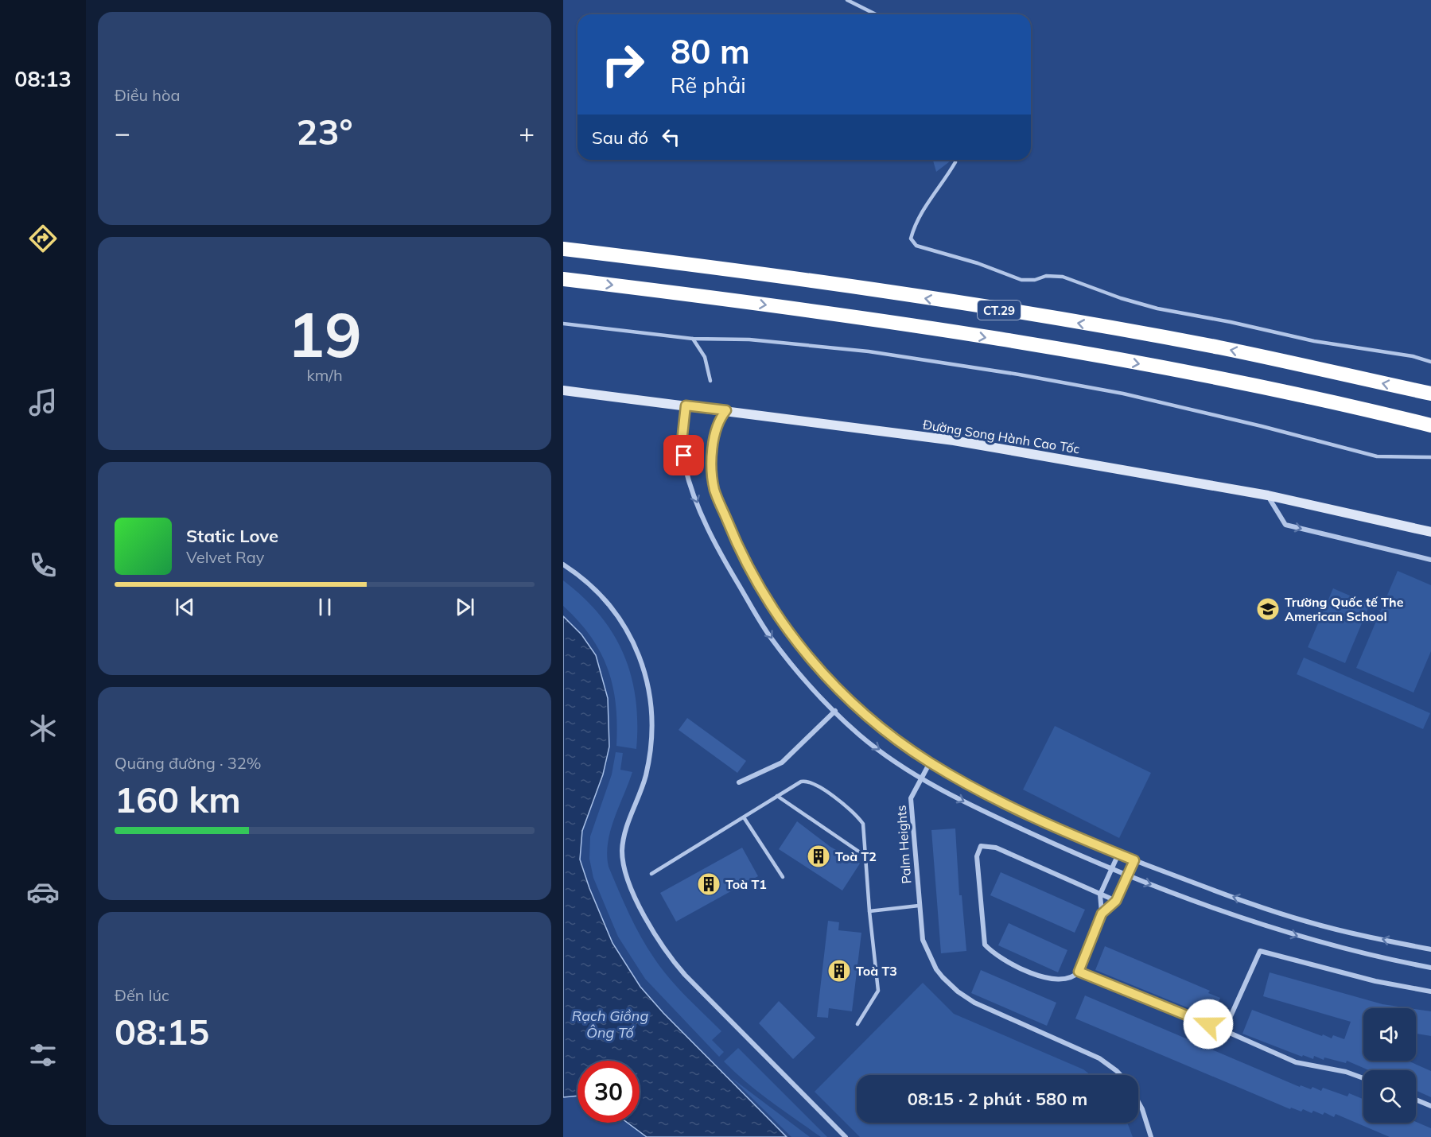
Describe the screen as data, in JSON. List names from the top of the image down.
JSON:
{
  "streets": {
    "highway": ["CT.29"],
    "main road": ["Đường Song Hành Cao Tốc"],
    "street": ["Palm Heights"]
  },
  "water": ["Rạch Giồng Ông Tố"],
  "places": {
    "school or university": ["Trường Quốc tế The American School"],
    "building": ["Toà T2", "Toà T1", "Toà T3"]
  },
  "page": {
    "tabs": "08:13",
    "tile": [
      "Điều hòa",
      ["19", "km/h"],
      ["Quãng đường · 32%", "160 km"],
      ["Đến lúc", "08:15"]
    ],
    "turn": ["80 m", "Rẽ phải"],
    "heat": ["−", "23°", "+"],
    "then": "Sau đó",
    "song": ["Static Love", "Velvet Ray"],
    "limit": "30",
    "trip": "08:15 · 2 phút · 580 m"
  }
}
